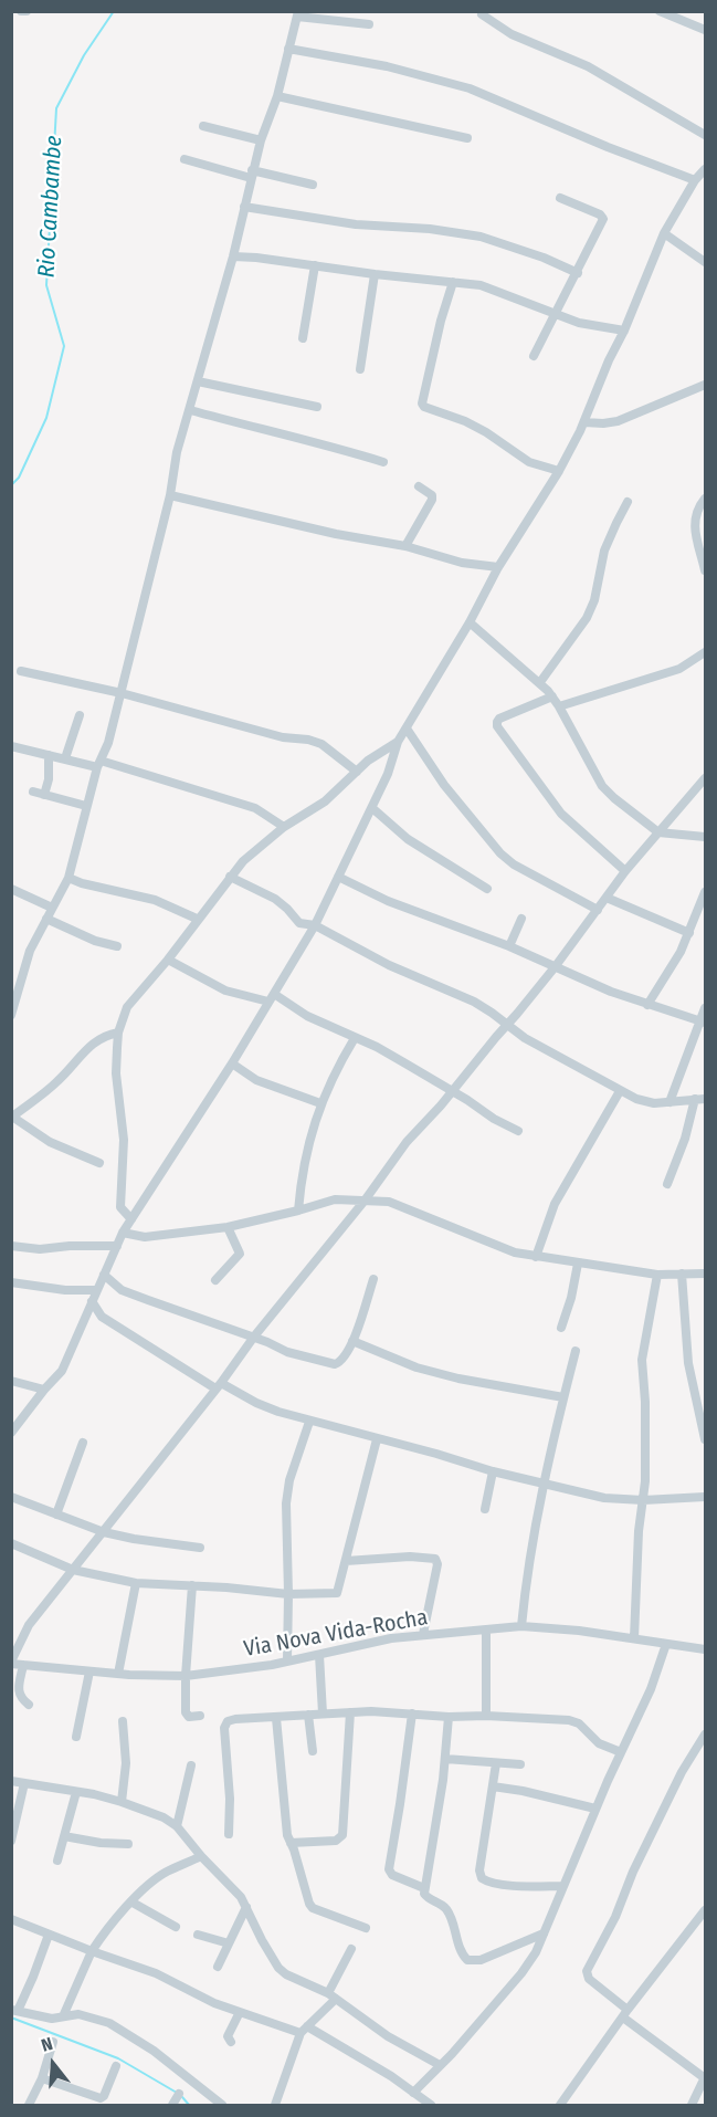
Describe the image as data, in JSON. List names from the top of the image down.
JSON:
{
  "streets": {
    "street": ["Via Nova Vida-Rocha"]
  },
  "water": ["Rio Cambambe"],
  "north": "top"
}
